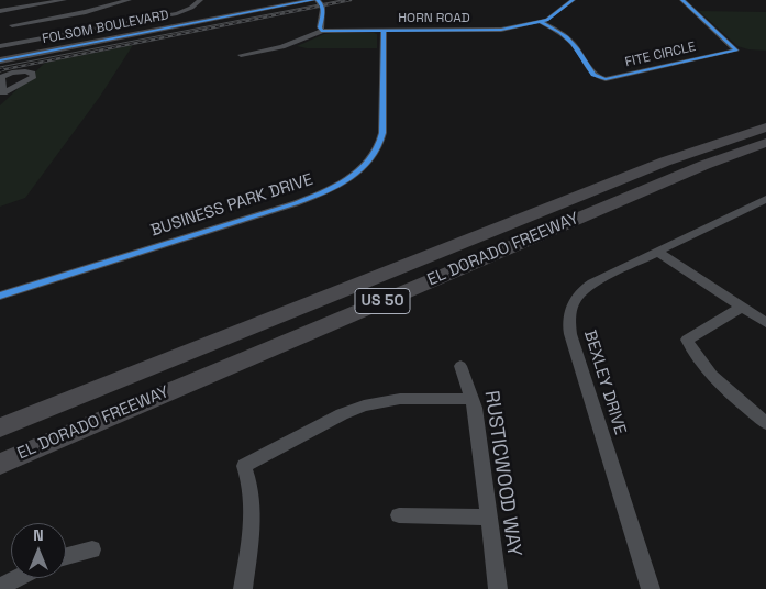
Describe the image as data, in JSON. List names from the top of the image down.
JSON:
{
  "streets": {
    "highway": ["EL DORADO FREEWAY", "US 50"],
    "main road": ["FOLSOM BOULEVARD"],
    "street": [
      "HORN ROAD",
      "FITE CIRCLE",
      "BUSINESS PARK DRIVE",
      "BEXLEY DRIVE",
      "RUSTICWOOD WAY"
    ]
  },
  "crossings": [
    ["HORN ROAD", "FITE CIRCLE"],
    ["HORN ROAD", "BUSINESS PARK DRIVE"]
  ],
  "north": "top"
}
